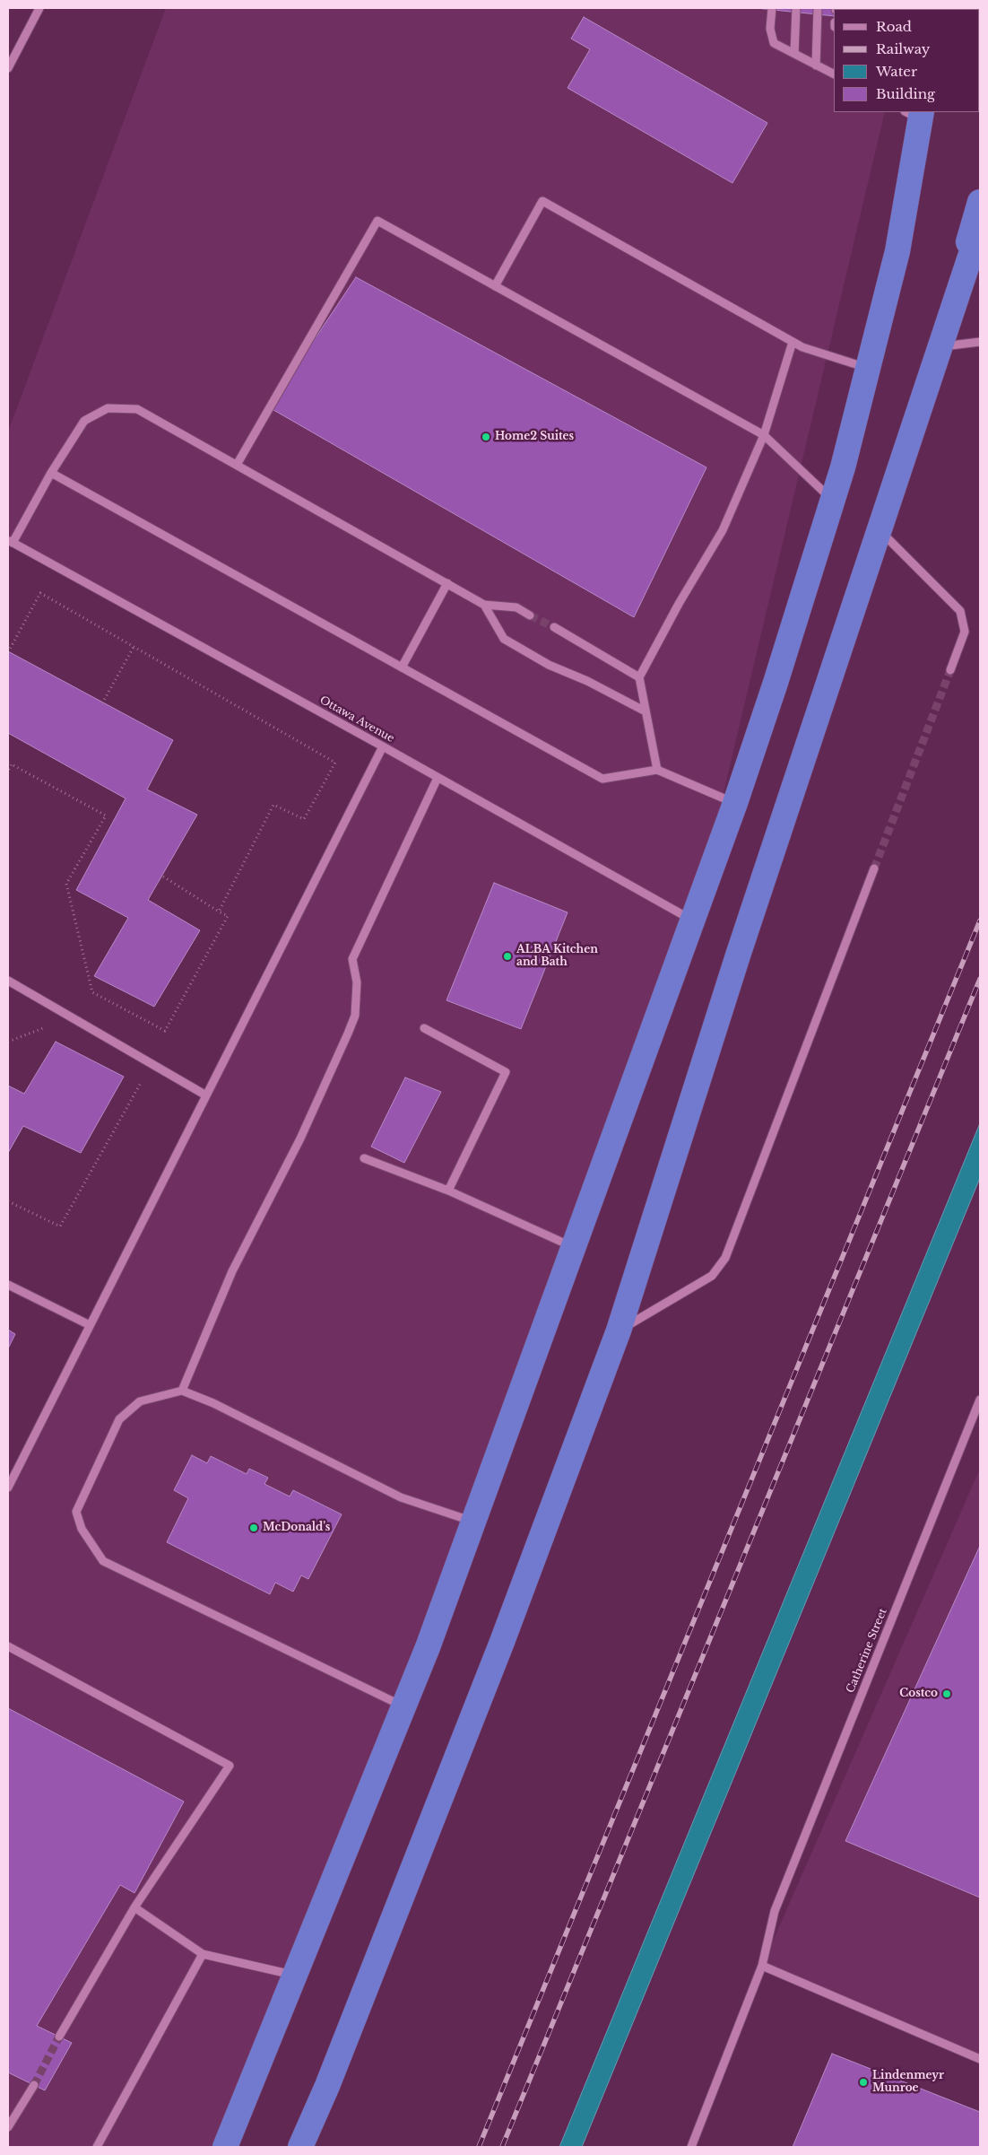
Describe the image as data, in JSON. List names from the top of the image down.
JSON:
{
  "streets": {
    "street": ["Ottawa Avenue", "Catherine Street"]
  },
  "places": [
    "Home2 Suites",
    "ALBA Kitchen and Bath",
    "McDonald's",
    "Costco",
    "Lindenmeyr Munroe"
  ],
  "legend": [
    "Road",
    "Railway",
    "Water",
    "Building"
  ]
}
